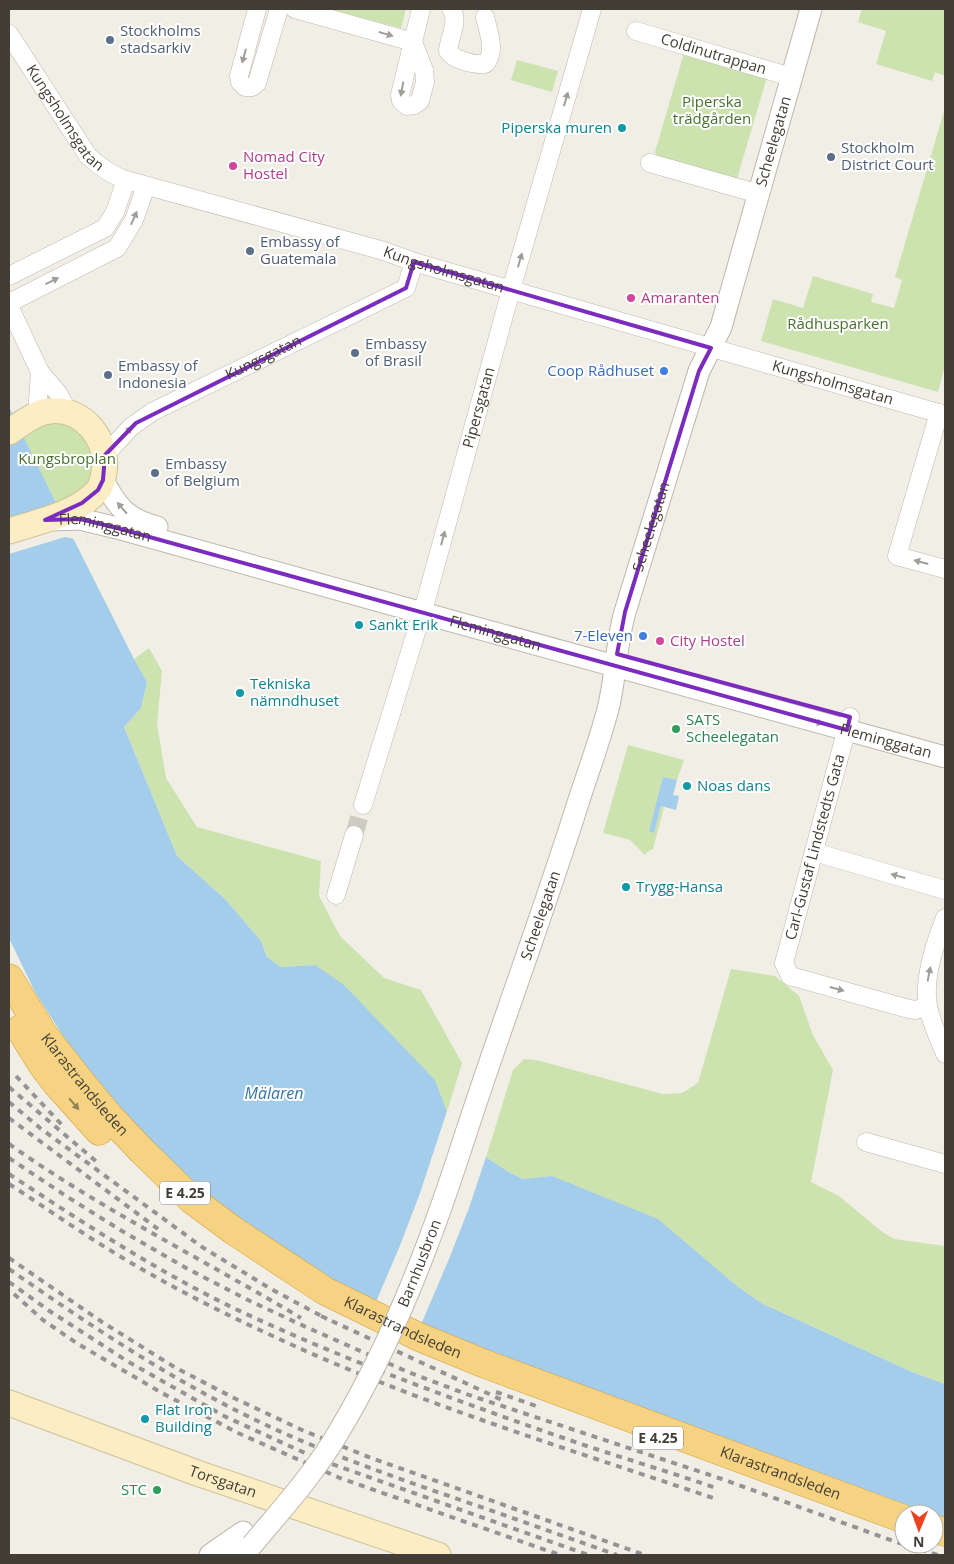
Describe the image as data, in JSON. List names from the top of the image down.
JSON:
{
  "streets": {
    "highway": ["Klarastrandsleden", "E 4.25"],
    "main road": ["Torsgatan"],
    "street": [
      "Coldinutrappan",
      "Kungsholmsgatan",
      "Scheelegatan",
      "Kungsgatan",
      "Pipersgatan",
      "Fleminggatan",
      "Carl-Gustaf Lindstedts Gata",
      "Barnhusbron"
    ]
  },
  "crossings": [
    ["Coldinutrappan", "Scheelegatan"],
    ["Kungsholmsgatan", "Scheelegatan"],
    ["Kungsholmsgatan", "Kungsgatan"],
    ["Kungsholmsgatan", "Pipersgatan"],
    ["Scheelegatan", "Fleminggatan"],
    ["Scheelegatan", "Barnhusbron"],
    ["Pipersgatan", "Fleminggatan"],
    ["Fleminggatan", "Carl-Gustaf Lindstedts Gata"]
  ],
  "one_way": ["Kungsgatan", "Pipersgatan"],
  "water": ["Mälaren"],
  "parks": ["Piperska trädgården", "Rådhusparken", "Kungsbroplan"],
  "places": [
    "Stockholms stadsarkiv",
    "Piperska muren",
    "Stockholm District Court",
    "Nomad City Hostel",
    "Embassy of Guatemala",
    "Amaranten",
    "Embassy of Brasil",
    "Coop Rådhuset",
    "Embassy of Indonesia",
    "Embassy of Belgium",
    "Sankt Erik",
    "7-Eleven",
    "City Hostel",
    "Tekniska nämndhuset",
    "SATS Scheelegatan",
    "Noas dans",
    "Trygg-Hansa",
    "Flat Iron Building",
    "STC"
  ],
  "north": "bottom"
}
